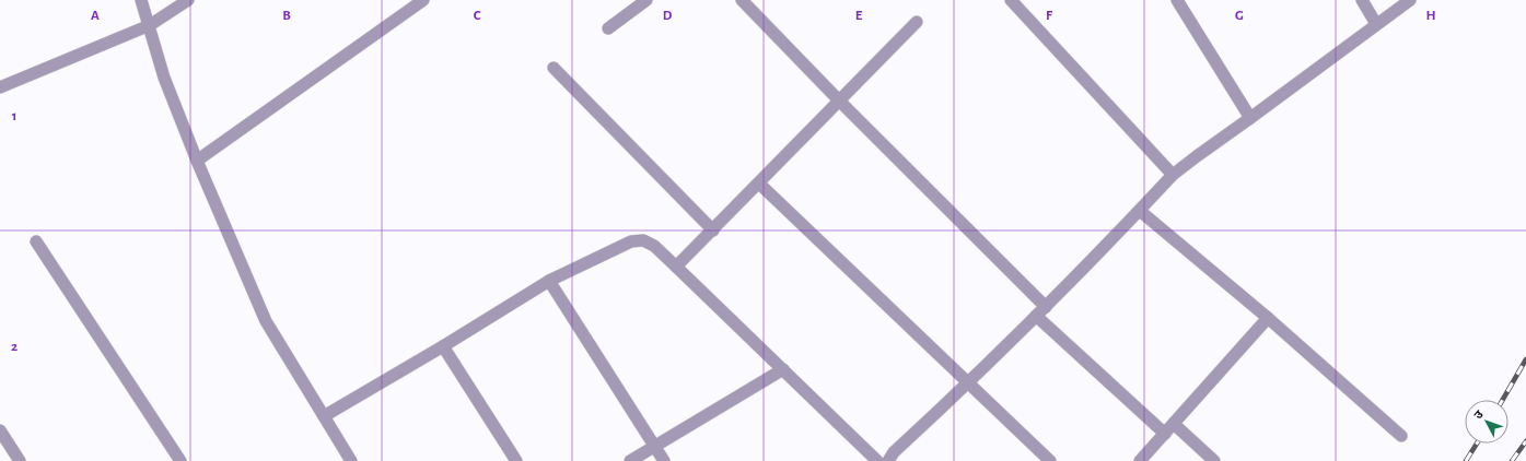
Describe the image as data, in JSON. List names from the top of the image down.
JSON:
{
  "north": "top left",
  "grid": {
    "columns": [
      "A",
      "B",
      "C",
      "D",
      "E",
      "F",
      "G",
      "H"
    ],
    "rows": ["1", "2"]
  }
}
